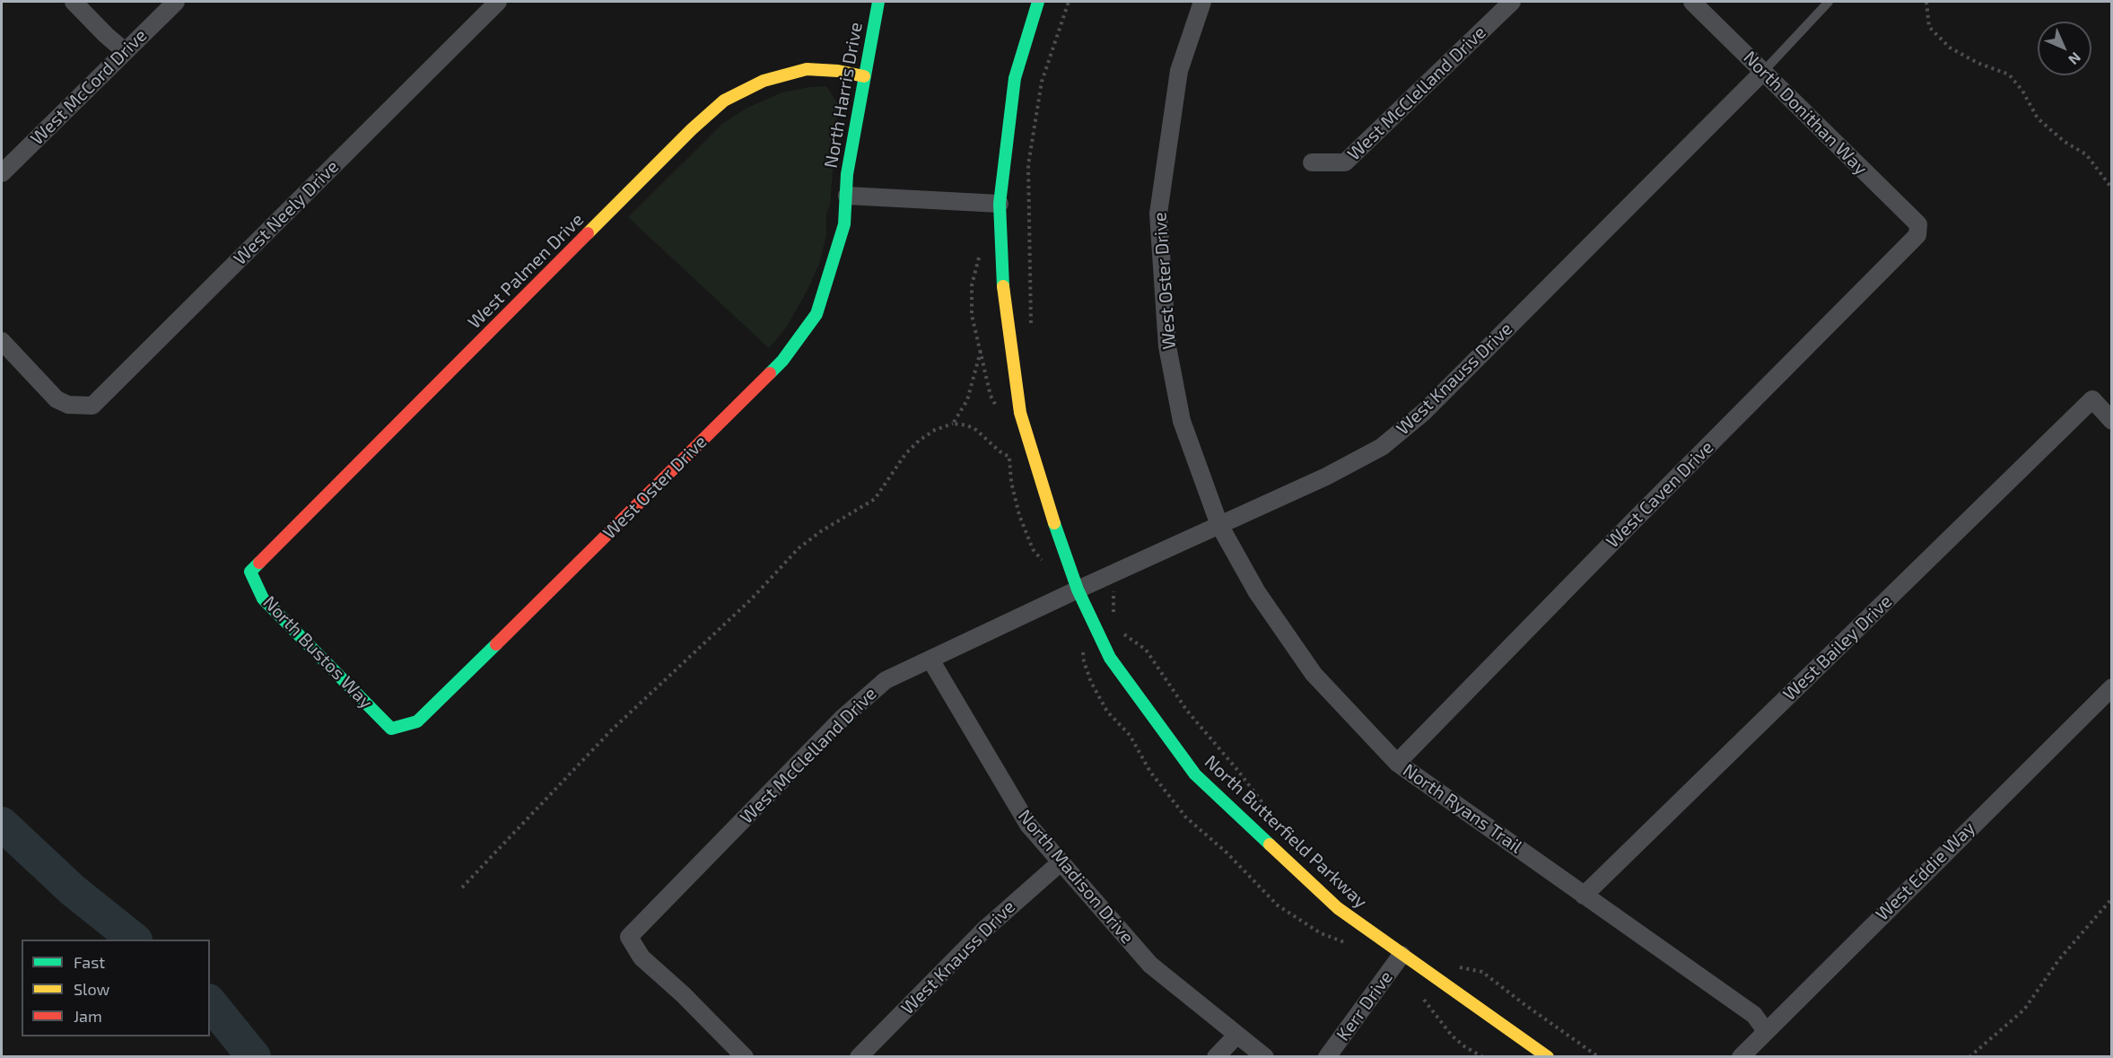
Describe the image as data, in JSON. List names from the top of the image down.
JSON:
{
  "streets": {
    "street": [
      "West McCord Drive",
      "West McClelland Drive",
      "North Harris Drive",
      "North Donithan Way",
      "West Neely Drive",
      "West Palmen Drive",
      "West Oster Drive",
      "West Knauss Drive",
      "West Caven Drive",
      "West Bailey Drive",
      "North Bustos Way",
      "North Ryans Trail",
      "North Butterfield Parkway",
      "West Eddie Way",
      "North Madison Drive",
      "Kerr Drive"
    ]
  },
  "crossings": [
    ["West McClelland Drive", "West Knauss Drive"],
    ["West McClelland Drive", "North Butterfield Parkway"],
    ["West McClelland Drive", "North Madison Drive"],
    ["North Harris Drive", "West Palmen Drive"],
    ["North Harris Drive", "West Oster Drive"],
    ["North Donithan Way", "West Knauss Drive"],
    ["North Donithan Way", "West Caven Drive"],
    ["West Palmen Drive", "North Bustos Way"],
    ["West Oster Drive", "West Knauss Drive"],
    ["West Oster Drive", "North Bustos Way"],
    ["West Oster Drive", "North Ryans Trail"],
    ["West Knauss Drive", "North Ryans Trail"],
    ["West Knauss Drive", "North Butterfield Parkway"],
    ["West Knauss Drive", "North Madison Drive"],
    ["West Caven Drive", "North Ryans Trail"],
    ["West Bailey Drive", "North Ryans Trail"],
    ["North Ryans Trail", "West Eddie Way"],
    ["North Butterfield Parkway", "Kerr Drive"]
  ],
  "legend": ["Fast", "Slow", "Jam"],
  "north": "bottom right"
}
